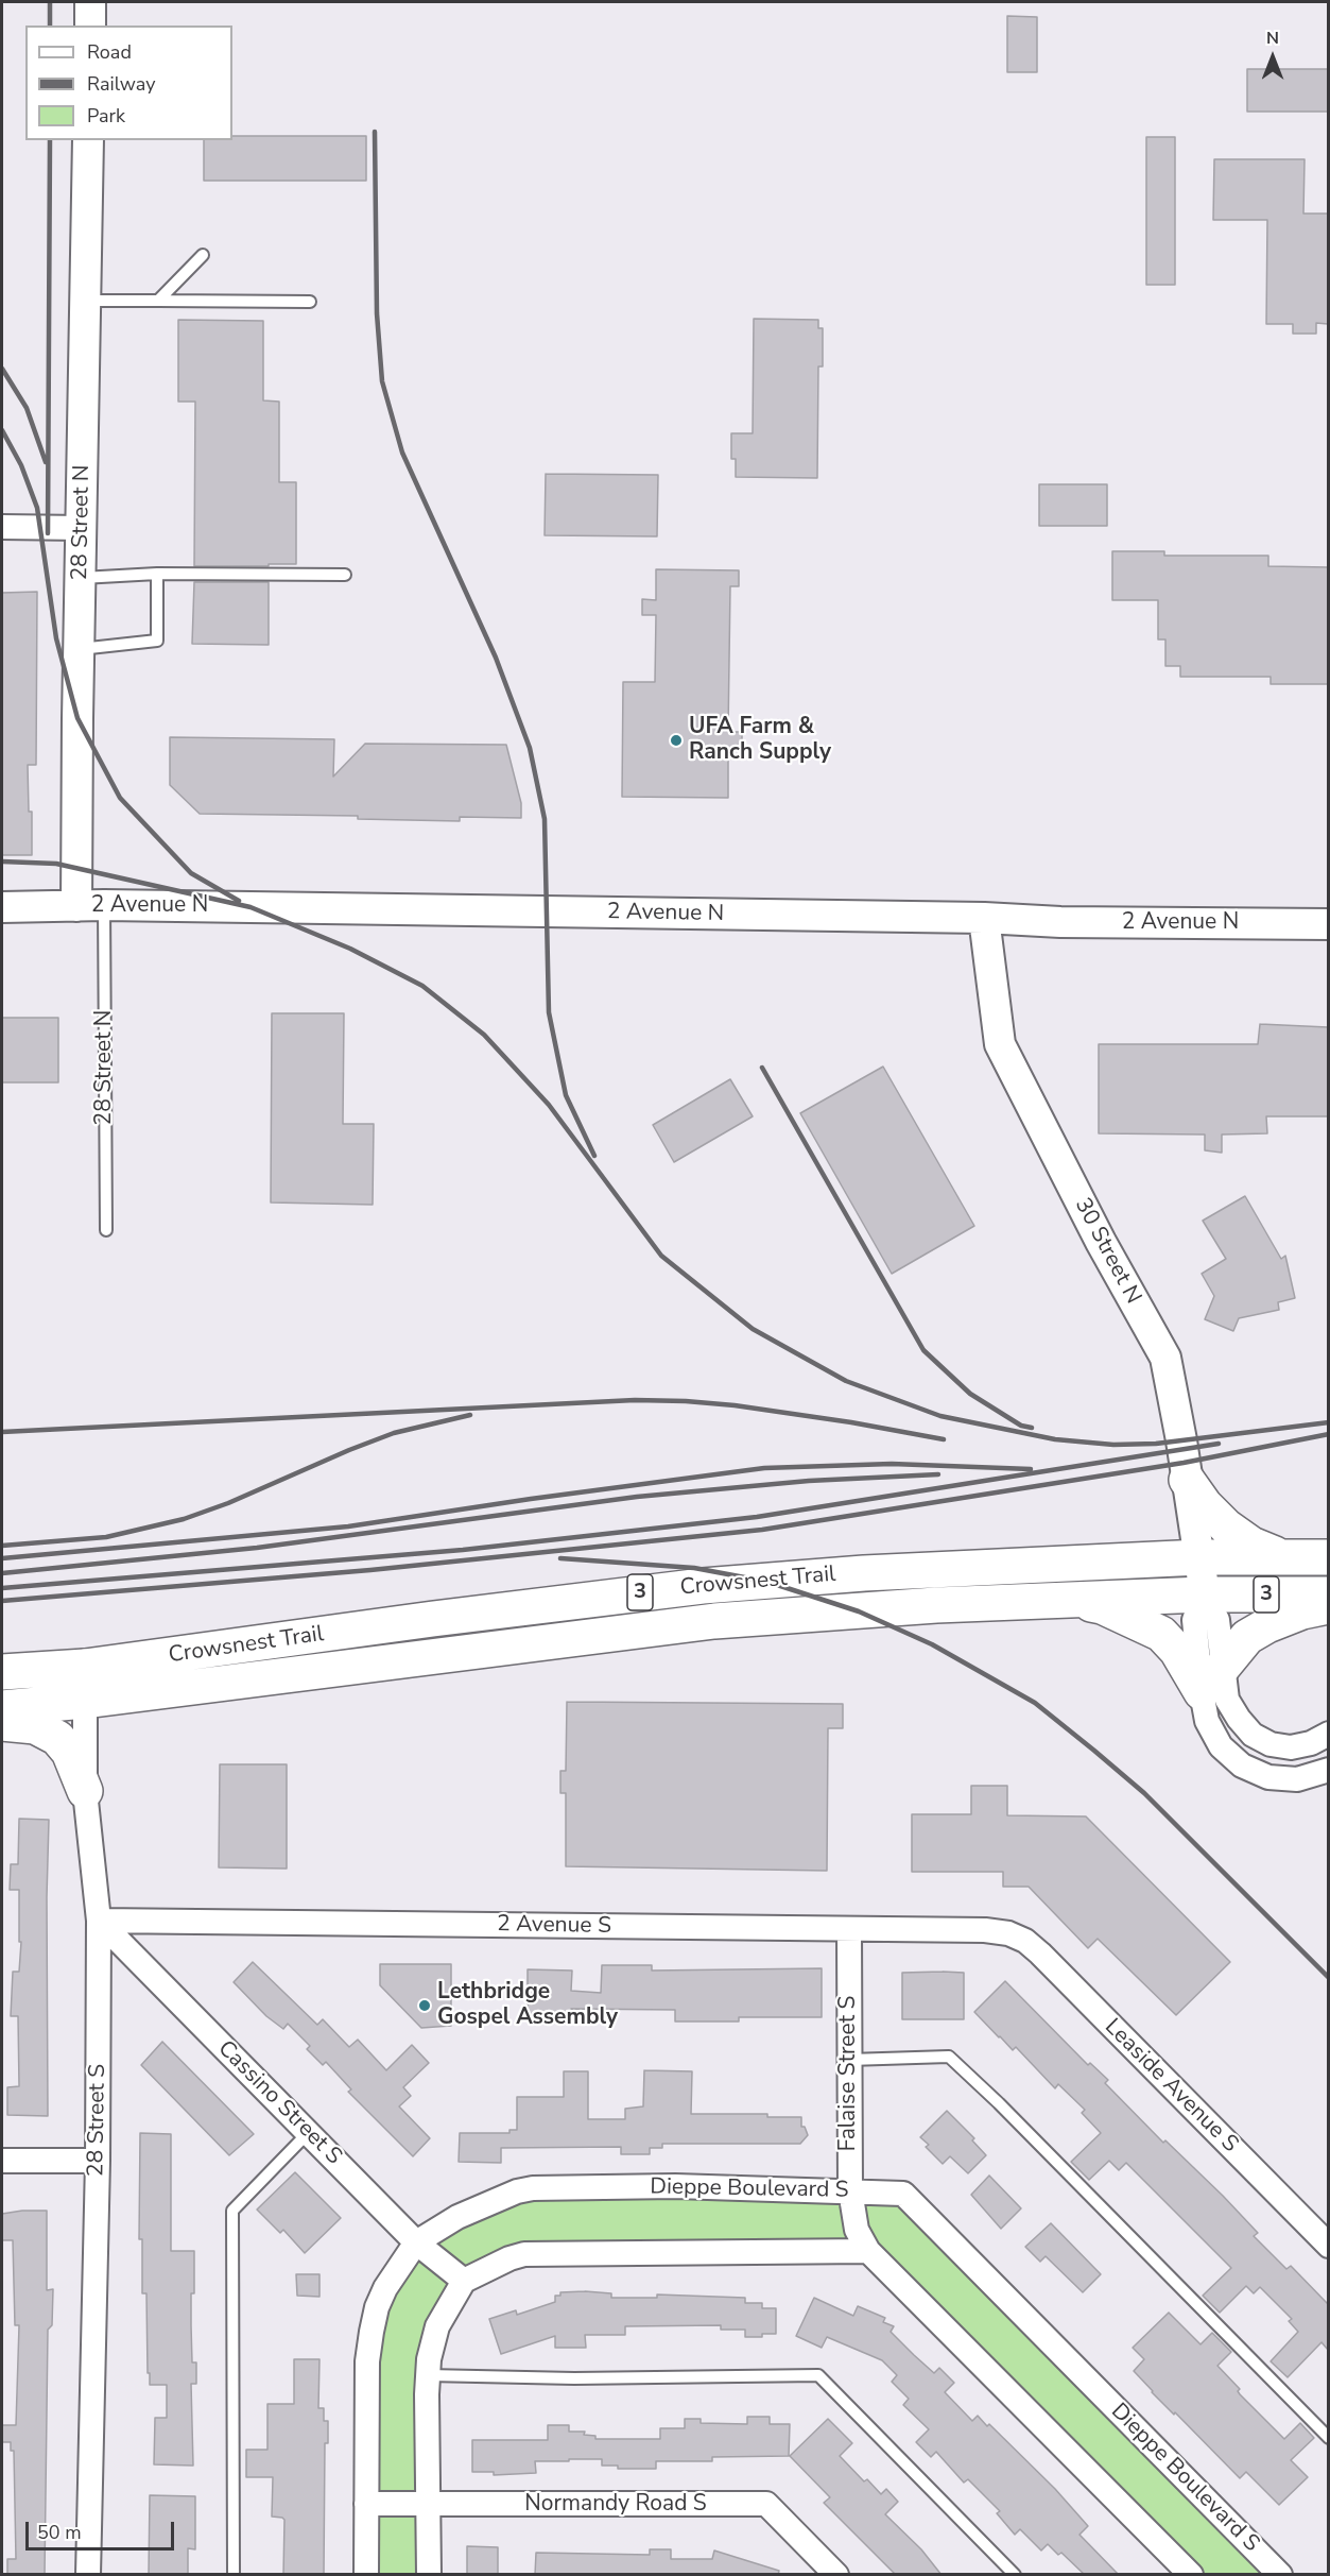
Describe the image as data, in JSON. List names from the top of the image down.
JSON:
{
  "streets": {
    "highway": ["Crowsnest Trail", "3"],
    "street": [
      "28 Street N",
      "2 Avenue N",
      "30 Street N",
      "2 Avenue S",
      "Falaise Street S",
      "Leaside Avenue S",
      "Cassino Street S",
      "28 Street S",
      "Dieppe Boulevard S",
      "Normandy Road S"
    ]
  },
  "crossings": [
    ["28 Street N", "2 Avenue N"],
    ["2 Avenue N", "30 Street N"],
    ["30 Street N", "Crowsnest Trail"],
    ["Crowsnest Trail", "28 Street S"],
    ["2 Avenue S", "Falaise Street S"],
    ["2 Avenue S", "Leaside Avenue S"],
    ["2 Avenue S", "Cassino Street S"],
    ["2 Avenue S", "28 Street S"],
    ["Falaise Street S", "Dieppe Boulevard S"],
    ["Cassino Street S", "28 Street S"],
    ["Cassino Street S", "Dieppe Boulevard S"],
    ["Dieppe Boulevard S", "Normandy Road S"]
  ],
  "places": ["UFA Farm & Ranch Supply", "Lethbridge Gospel Assembly"],
  "legend": ["Road", "Railway", "Park"],
  "scale_bar": "50 m",
  "north": "top"
}
